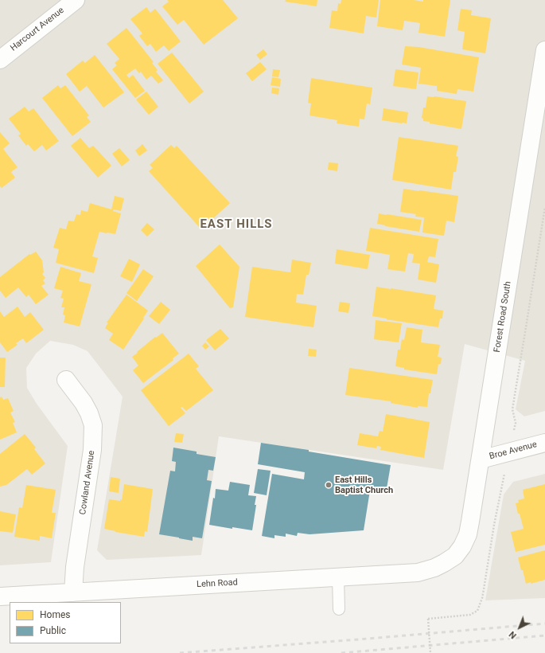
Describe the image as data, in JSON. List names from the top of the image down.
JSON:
{
  "streets": {
    "street": [
      "Harcourt Avenue",
      "Forest Road South",
      "Broe Avenue",
      "Cowland Avenue",
      "Lehn Road"
    ]
  },
  "crossings": [
    ["Forest Road South", "Broe Avenue"],
    ["Forest Road South", "Lehn Road"],
    ["Cowland Avenue", "Lehn Road"]
  ],
  "districts": ["EAST HILLS"],
  "places": ["East Hills Baptist Church"],
  "legend": ["Homes", "Public"],
  "north": "bottom left"
}
